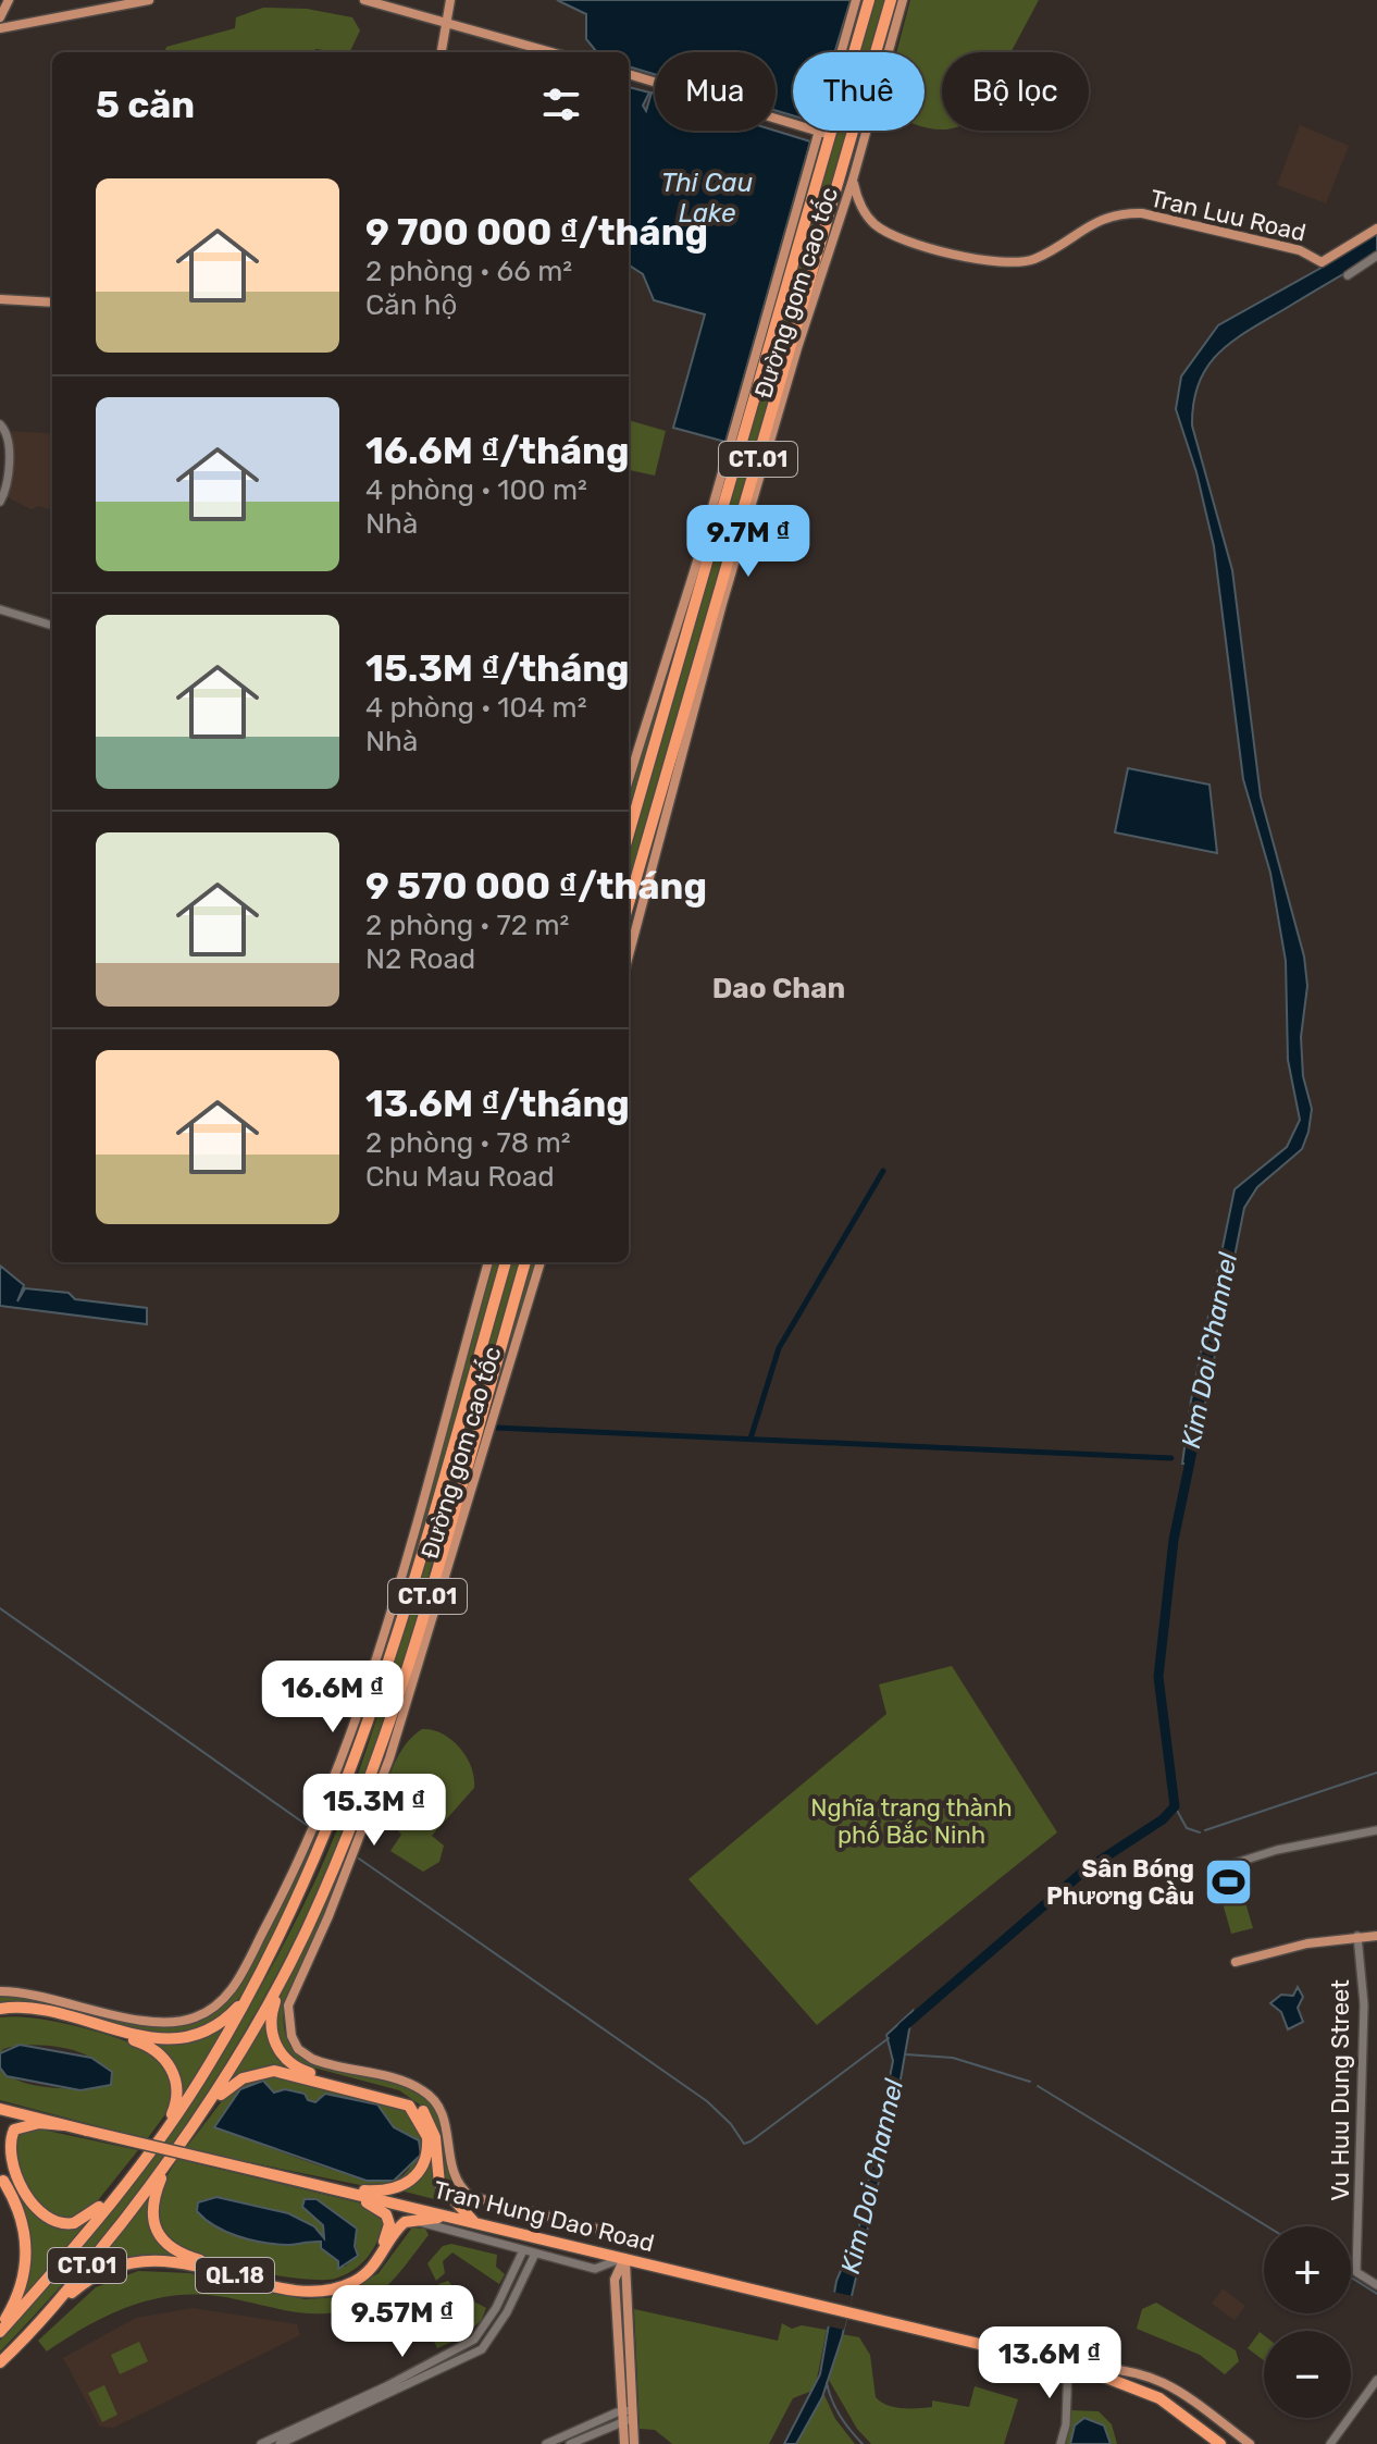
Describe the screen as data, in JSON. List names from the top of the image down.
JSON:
{
  "streets": {
    "highway": ["CT.01", "Tran Hung Dao Road", "QL.18"],
    "main road": ["Tran Luu Road", "Đường gom cao tốc"],
    "street": ["Vu Huu Dung Street"]
  },
  "crossings": [
    ["Tran Luu Road", "Đường gom cao tốc"],
    ["CT.01", "QL.18"]
  ],
  "districts": ["Dao Chan"],
  "water": ["Thi Cau Lake", "Kim Doi Channel"],
  "parks": ["Nghĩa trang thành phố Bắc Ninh"],
  "places": {
    "sports": ["Sân Bóng Phương Cầu"]
  },
  "page": {
    "chip": ["Mua", "Thuê", "Bộ lọc"],
    "heading": "5 căn",
    "list": [
      {
        "name": "9 700 000 ₫/tháng",
        "note": "2 phòng · 66 m² · Căn hộ"
      },
      {
        "name": "16.6M ₫/tháng",
        "note": "4 phòng · 100 m² · Nhà"
      },
      {
        "name": "15.3M ₫/tháng",
        "note": "4 phòng · 104 m² · Nhà"
      },
      {
        "name": "9 570 000 ₫/tháng",
        "note": "2 phòng · 72 m² · N2 Road"
      },
      {
        "name": "13.6M ₫/tháng",
        "note": "2 phòng · 78 m² · Chu Mau Road"
      }
    ],
    "price": [
      "9.7M ₫",
      "16.6M ₫",
      "15.3M ₫",
      "9.57M ₫",
      "13.6M ₫"
    ],
    "map_buttons": ["+", "−"]
  }
}
